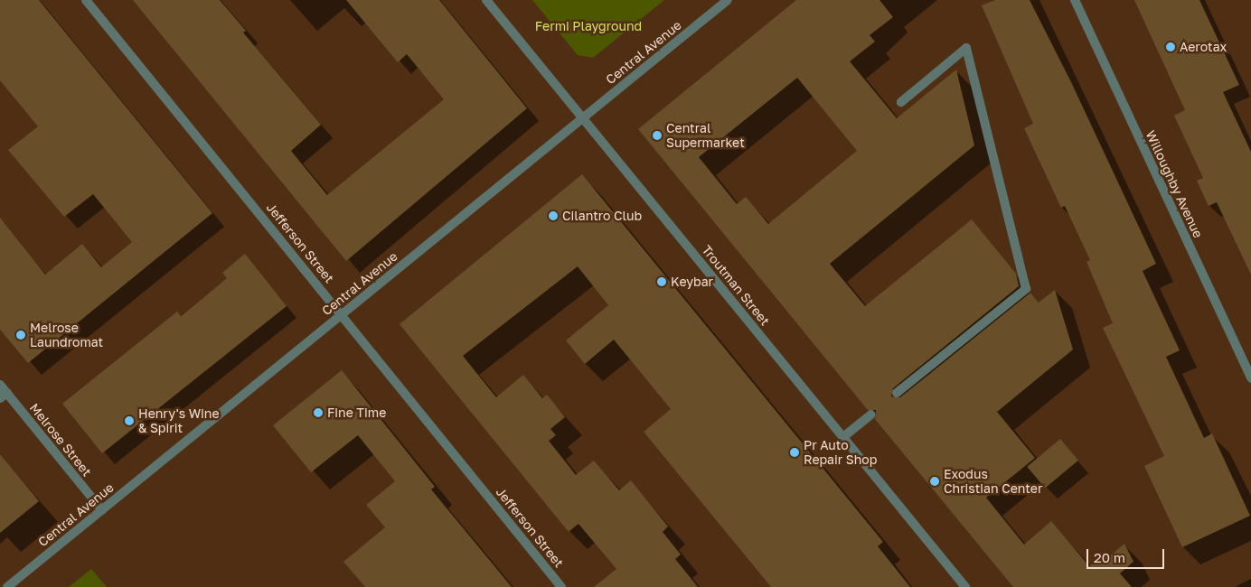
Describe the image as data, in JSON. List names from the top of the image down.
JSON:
{
  "streets": {
    "street": [
      "Central Avenue",
      "Willoughby Avenue",
      "Jefferson Street",
      "Troutman Street",
      "Melrose Street"
    ]
  },
  "crossings": [
    ["Central Avenue", "Jefferson Street"],
    ["Central Avenue", "Troutman Street"],
    ["Central Avenue", "Melrose Street"]
  ],
  "parks": ["Fermi Playground"],
  "places": [
    "Aerotax",
    "Central Supermarket",
    "Cilantro Club",
    "Keybar",
    "Melrose Laundromat",
    "Fine Time",
    "Henry's Wine & Spirit",
    "Pr Auto Repair Shop",
    "Exodus Christian Center"
  ],
  "scale_bar": "20 m"
}
